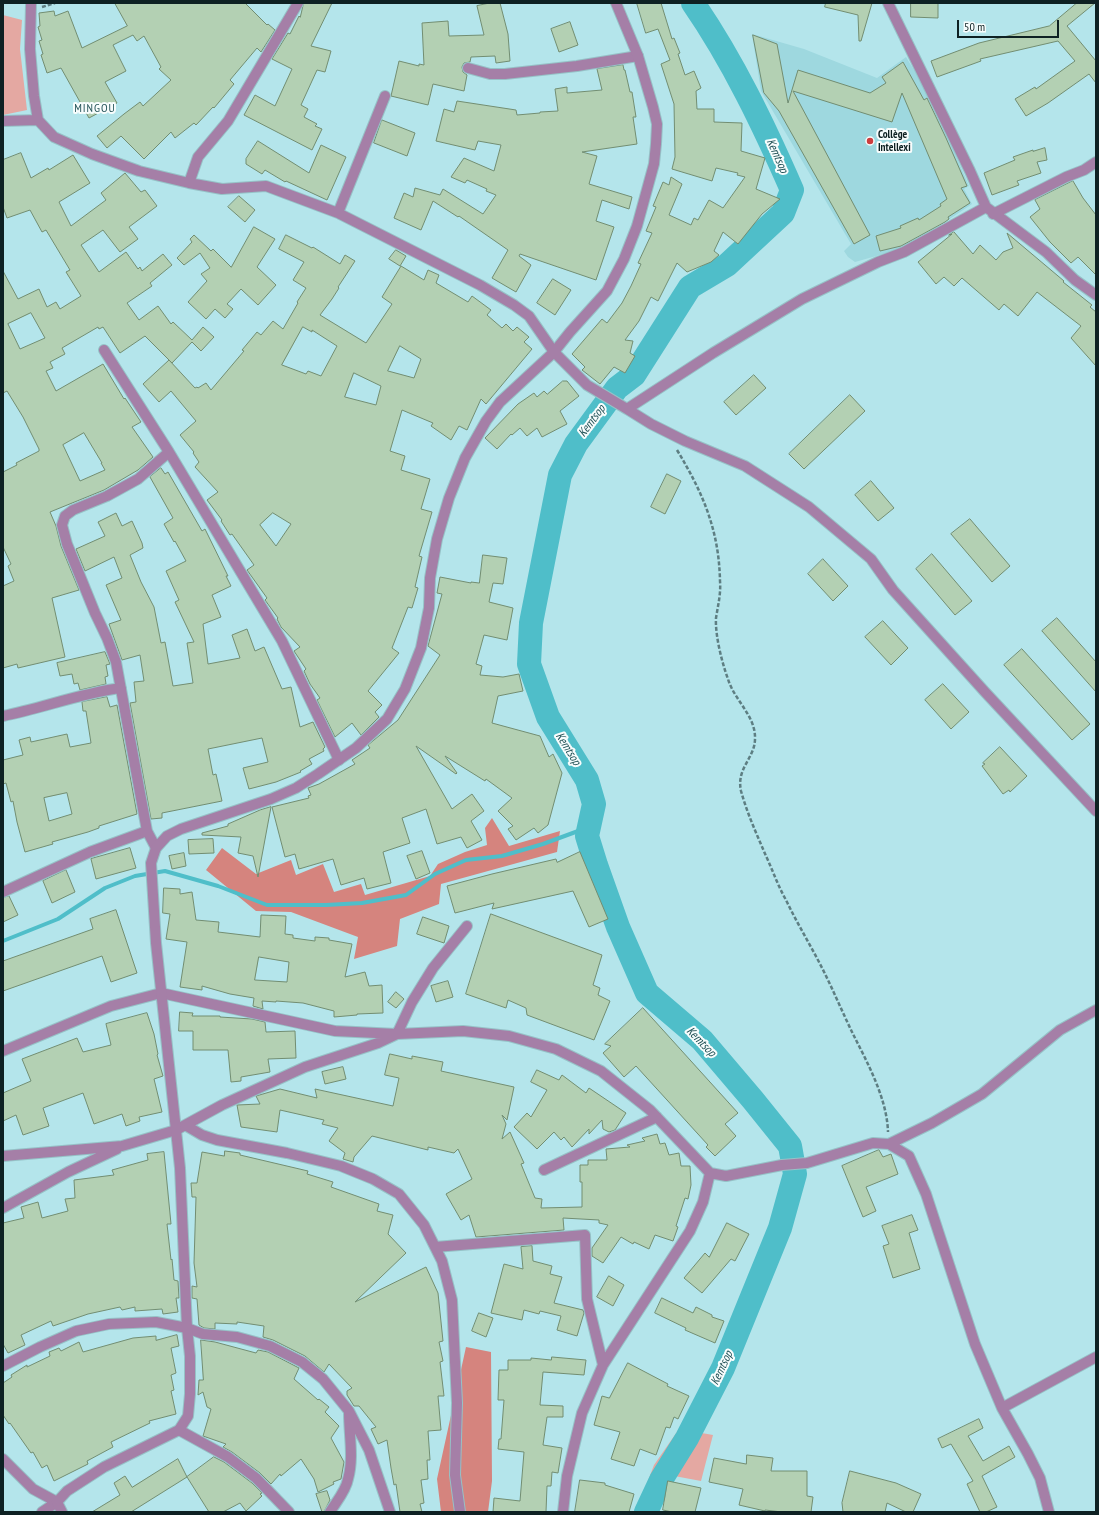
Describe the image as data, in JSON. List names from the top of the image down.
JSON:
{
  "districts": ["MINGOU"],
  "water": ["Kemtsop"],
  "places": ["Collège Intellexi"],
  "scale_bar": "50 m"
}
